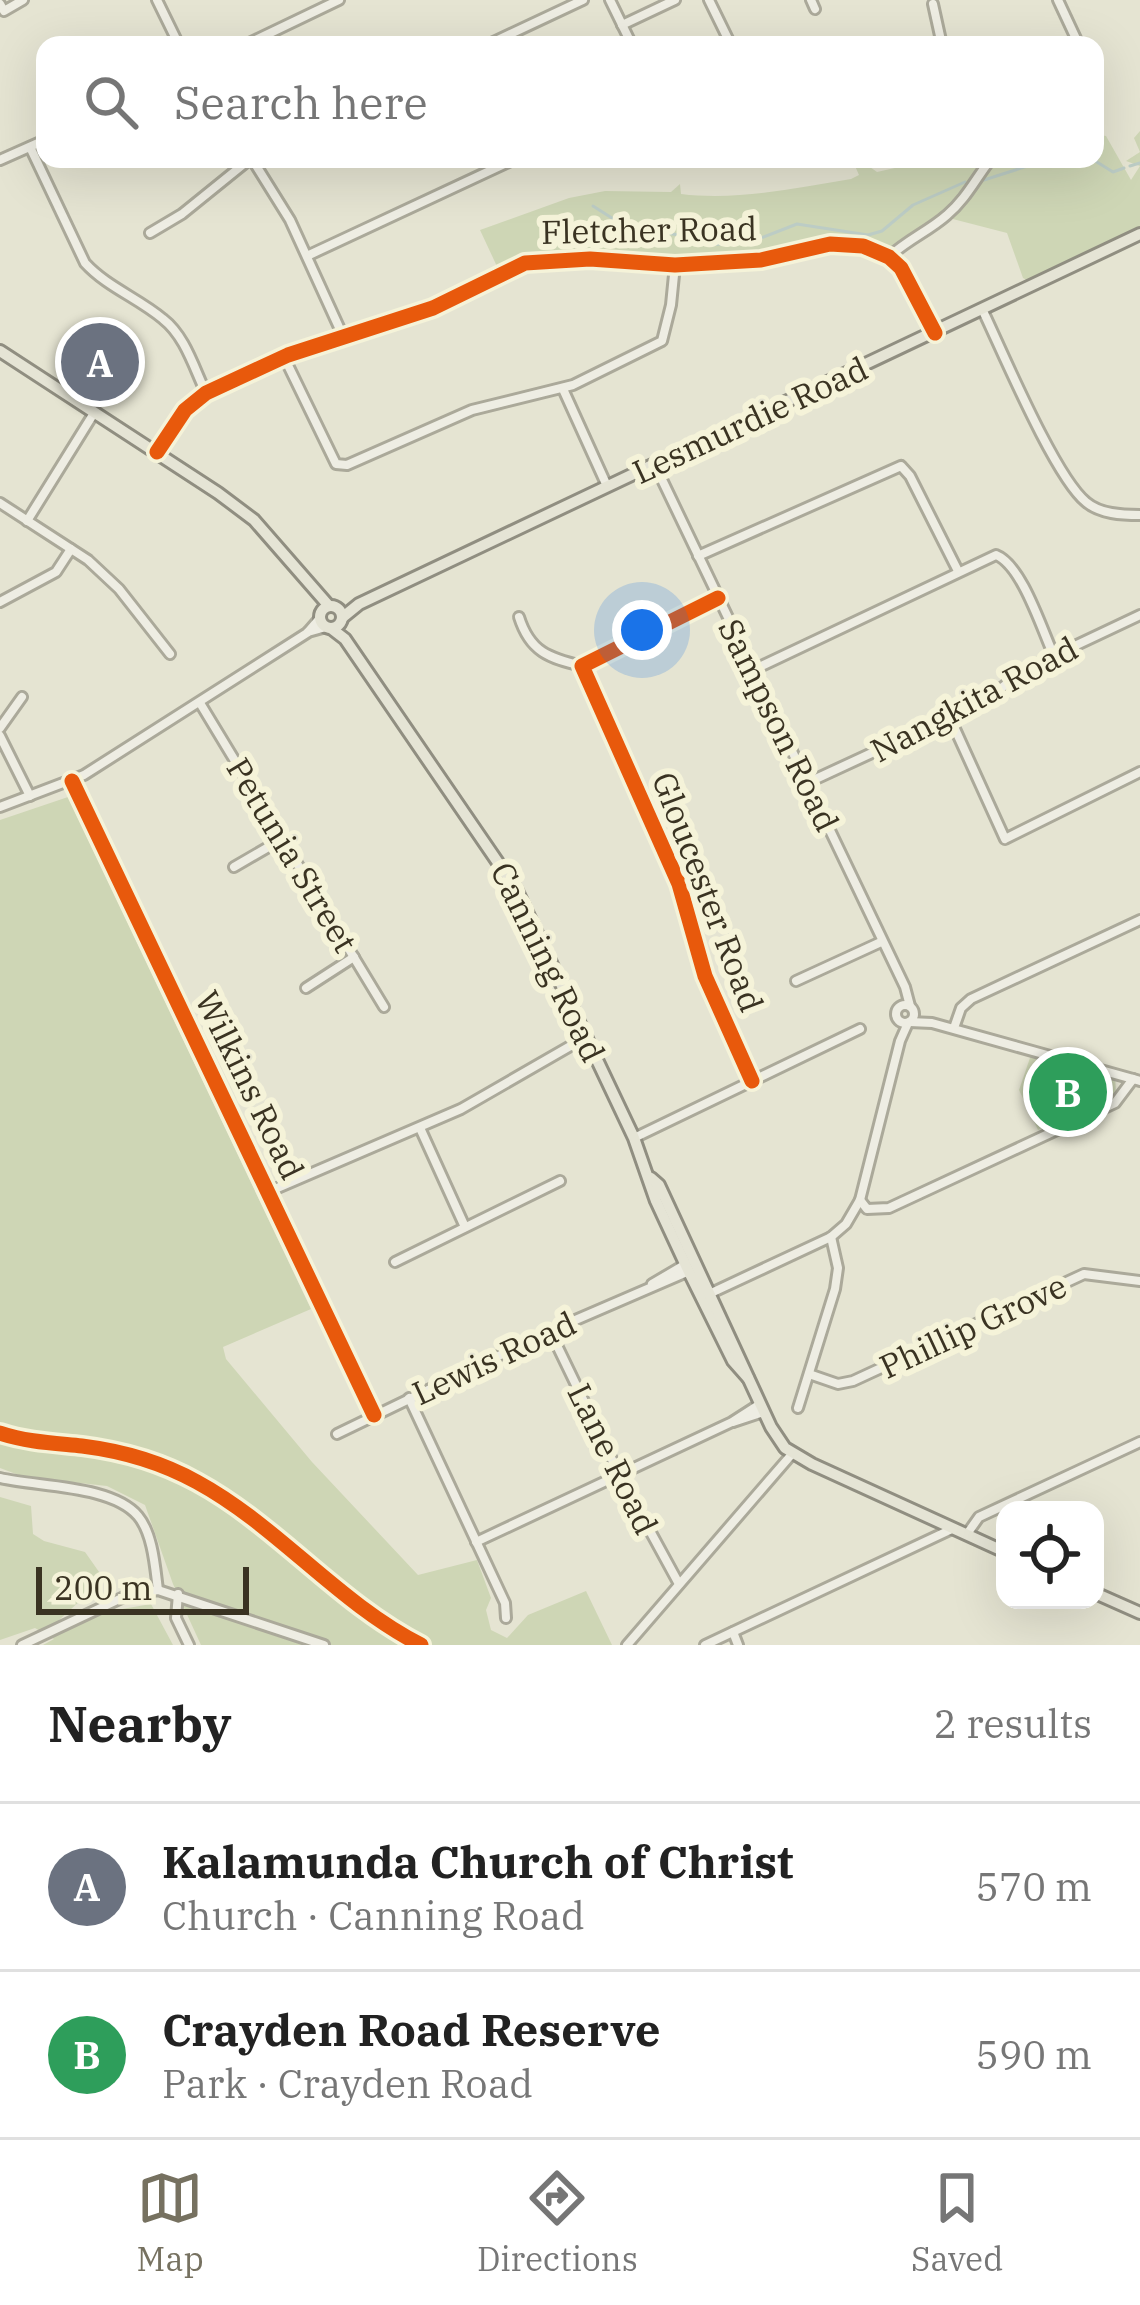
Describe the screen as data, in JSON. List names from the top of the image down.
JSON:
{
  "streets": {
    "main road": ["Lesmurdie Road", "Canning Road"],
    "street": [
      "Fletcher Road",
      "Nangkita Road",
      "Sampson Road",
      "Petunia Street",
      "Gloucester Road",
      "Wilkins Road",
      "Phillip Grove",
      "Lewis Road",
      "Lane Road"
    ]
  },
  "crossings": [
    ["Lesmurdie Road", "Sampson Road"],
    ["Lesmurdie Road", "Canning Road"],
    ["Nangkita Road", "Sampson Road"],
    ["Canning Road", "Lewis Road"],
    ["Wilkins Road", "Lewis Road"],
    ["Lewis Road", "Lane Road"]
  ],
  "scale_bar": "200 m",
  "page": {
    "search": "Search here",
    "pins": ["A", "B"],
    "scale": "200 m",
    "heading": ["Nearby", "2 results"],
    "list": [
      {
        "mark": "A",
        "name": "Kalamunda Church of Christ",
        "note": "Church · Canning Road",
        "value": "570 m"
      },
      {
        "mark": "B",
        "name": "Crayden Road Reserve",
        "note": "Park · Crayden Road",
        "value": "590 m"
      }
    ],
    "nav": ["Map", "Directions", "Saved"]
  }
}
